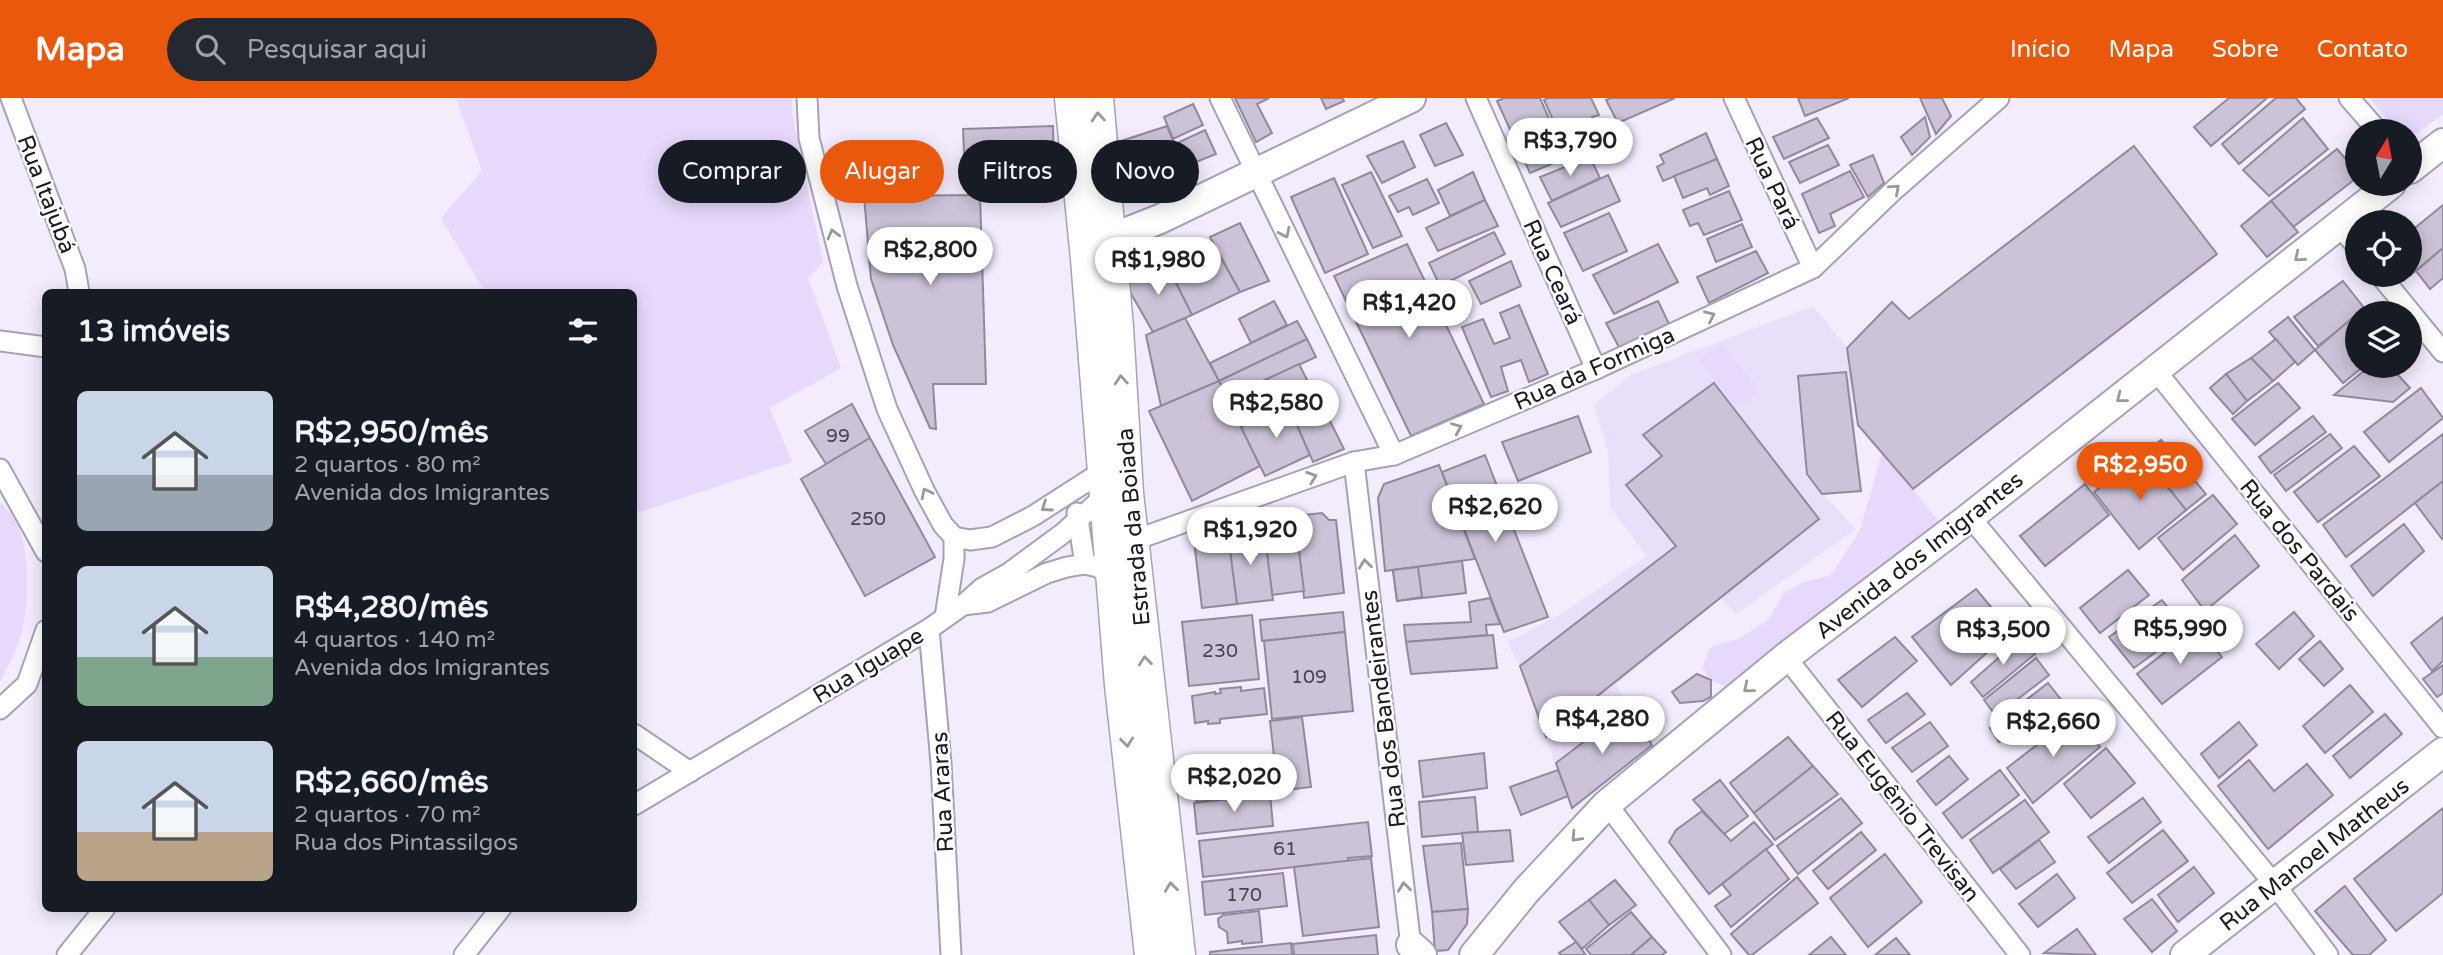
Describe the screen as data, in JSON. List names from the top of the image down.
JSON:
{
  "streets": {
    "main road": ["Estrada da Boiada", "Avenida dos Imigrantes", "Rua Manoel Matheus"],
    "street": [
      "Rua Pará",
      "Rua Itajubá",
      "Rua Ceará",
      "Rua da Formiga",
      "Rua dos Pardais",
      "Rua Iguape",
      "Rua dos Bandeirantes",
      "Rua Araras",
      "Rua Eugênio Trevisan"
    ]
  },
  "crossings": [
    ["Rua Pará", "Rua da Formiga"],
    ["Rua Ceará", "Rua da Formiga"],
    ["Rua da Formiga", "Estrada da Boiada"],
    ["Rua da Formiga", "Rua dos Bandeirantes"],
    ["Estrada da Boiada", "Rua Iguape"],
    ["Rua dos Pardais", "Avenida dos Imigrantes"],
    ["Avenida dos Imigrantes", "Rua Eugênio Trevisan"],
    ["Rua Iguape", "Rua Araras"]
  ],
  "one_way": ["Rua da Formiga", "Avenida dos Imigrantes", "Rua dos Bandeirantes"],
  "house_numbers": [
    "99",
    "250",
    "230",
    "109",
    "61",
    "170"
  ],
  "north": "top",
  "page": {
    "header": "Mapa",
    "search": "Pesquisar aqui",
    "nav": [
      "Início",
      "Mapa",
      "Sobre",
      "Contato"
    ],
    "price": [
      "R$3,790",
      "R$2,800",
      "R$1,980",
      "R$1,420",
      "R$2,580",
      "R$2,950",
      "R$2,620",
      "R$1,920",
      "R$5,990",
      "R$3,500",
      "R$4,280",
      "R$2,660",
      "R$2,020"
    ],
    "chip": [
      "Comprar",
      "Alugar",
      "Filtros",
      "Novo"
    ],
    "heading": "13 imóveis",
    "list": [
      {
        "name": "R$2,950/mês",
        "note": "2 quartos · 80 m² · Avenida dos Imigrantes"
      },
      {
        "name": "R$4,280/mês",
        "note": "4 quartos · 140 m² · Avenida dos Imigrantes"
      },
      {
        "name": "R$2,660/mês",
        "note": "2 quartos · 70 m² · Rua dos Pintassilgos"
      }
    ]
  }
}
